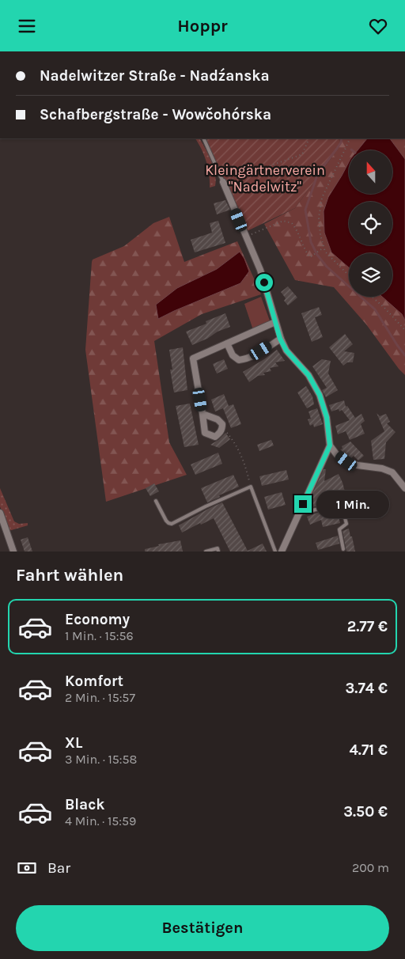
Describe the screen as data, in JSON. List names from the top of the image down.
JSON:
{
  "parks": ["Kleingärtnerverein \"Nadelwitz\""],
  "north": "top",
  "page": {
    "header": "Hoppr",
    "banner": ["Nadelwitzer Straße - Nadźanska", "Schafbergstraße - Wowčohórska"],
    "bubble": "1 Min.",
    "heading": "Fahrt wählen",
    "list": [
      {
        "name": "Economy",
        "note": "1 Min. · 15:56",
        "value": "2.77 €"
      },
      {
        "name": "Komfort",
        "note": "2 Min. · 15:57",
        "value": "3.74 €"
      },
      {
        "name": "XL",
        "note": "3 Min. · 15:58",
        "value": "4.71 €"
      },
      {
        "name": "Black",
        "note": "4 Min. · 15:59",
        "value": "3.50 €"
      }
    ],
    "pay": ["Bar", "200 m"],
    "buttons": "Bestätigen"
  }
}
